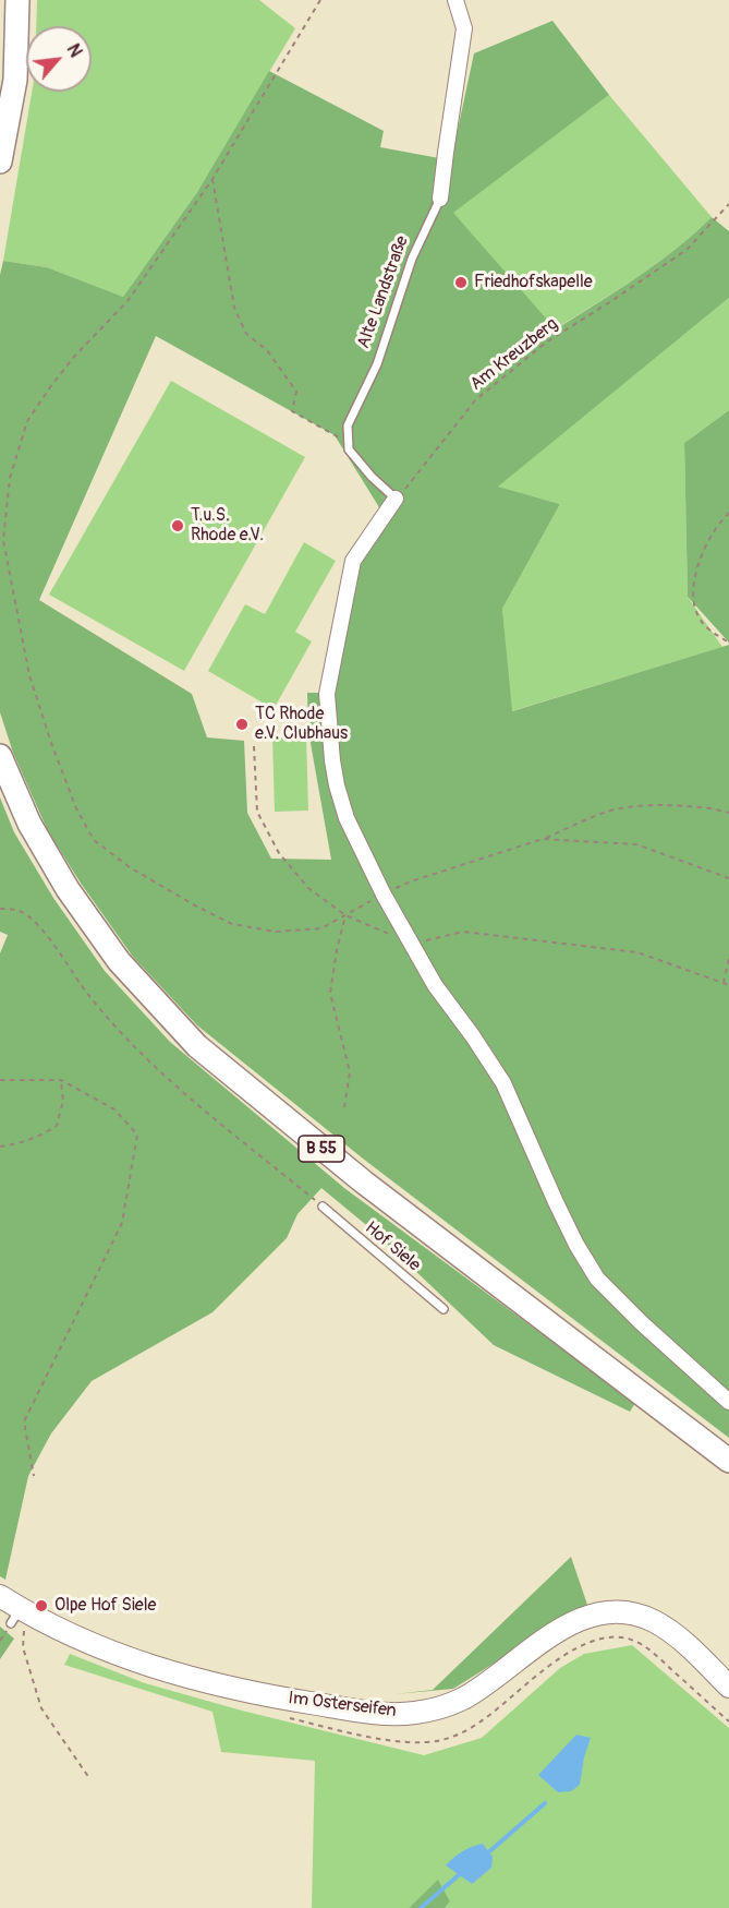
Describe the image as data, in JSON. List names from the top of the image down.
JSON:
{
  "streets": {
    "main road": ["B 55"],
    "street": ["Alte Landstraße", "Im Osterseifen"],
    "lane": ["Hof Siele"],
    "path": ["Am Kreuzberg"]
  },
  "places": [
    "Friedhofskapelle",
    "T.u.S. Rhode e.V.",
    "TC Rhode e.V. Clubhaus",
    "Olpe Hof Siele"
  ],
  "north": "top right"
}
